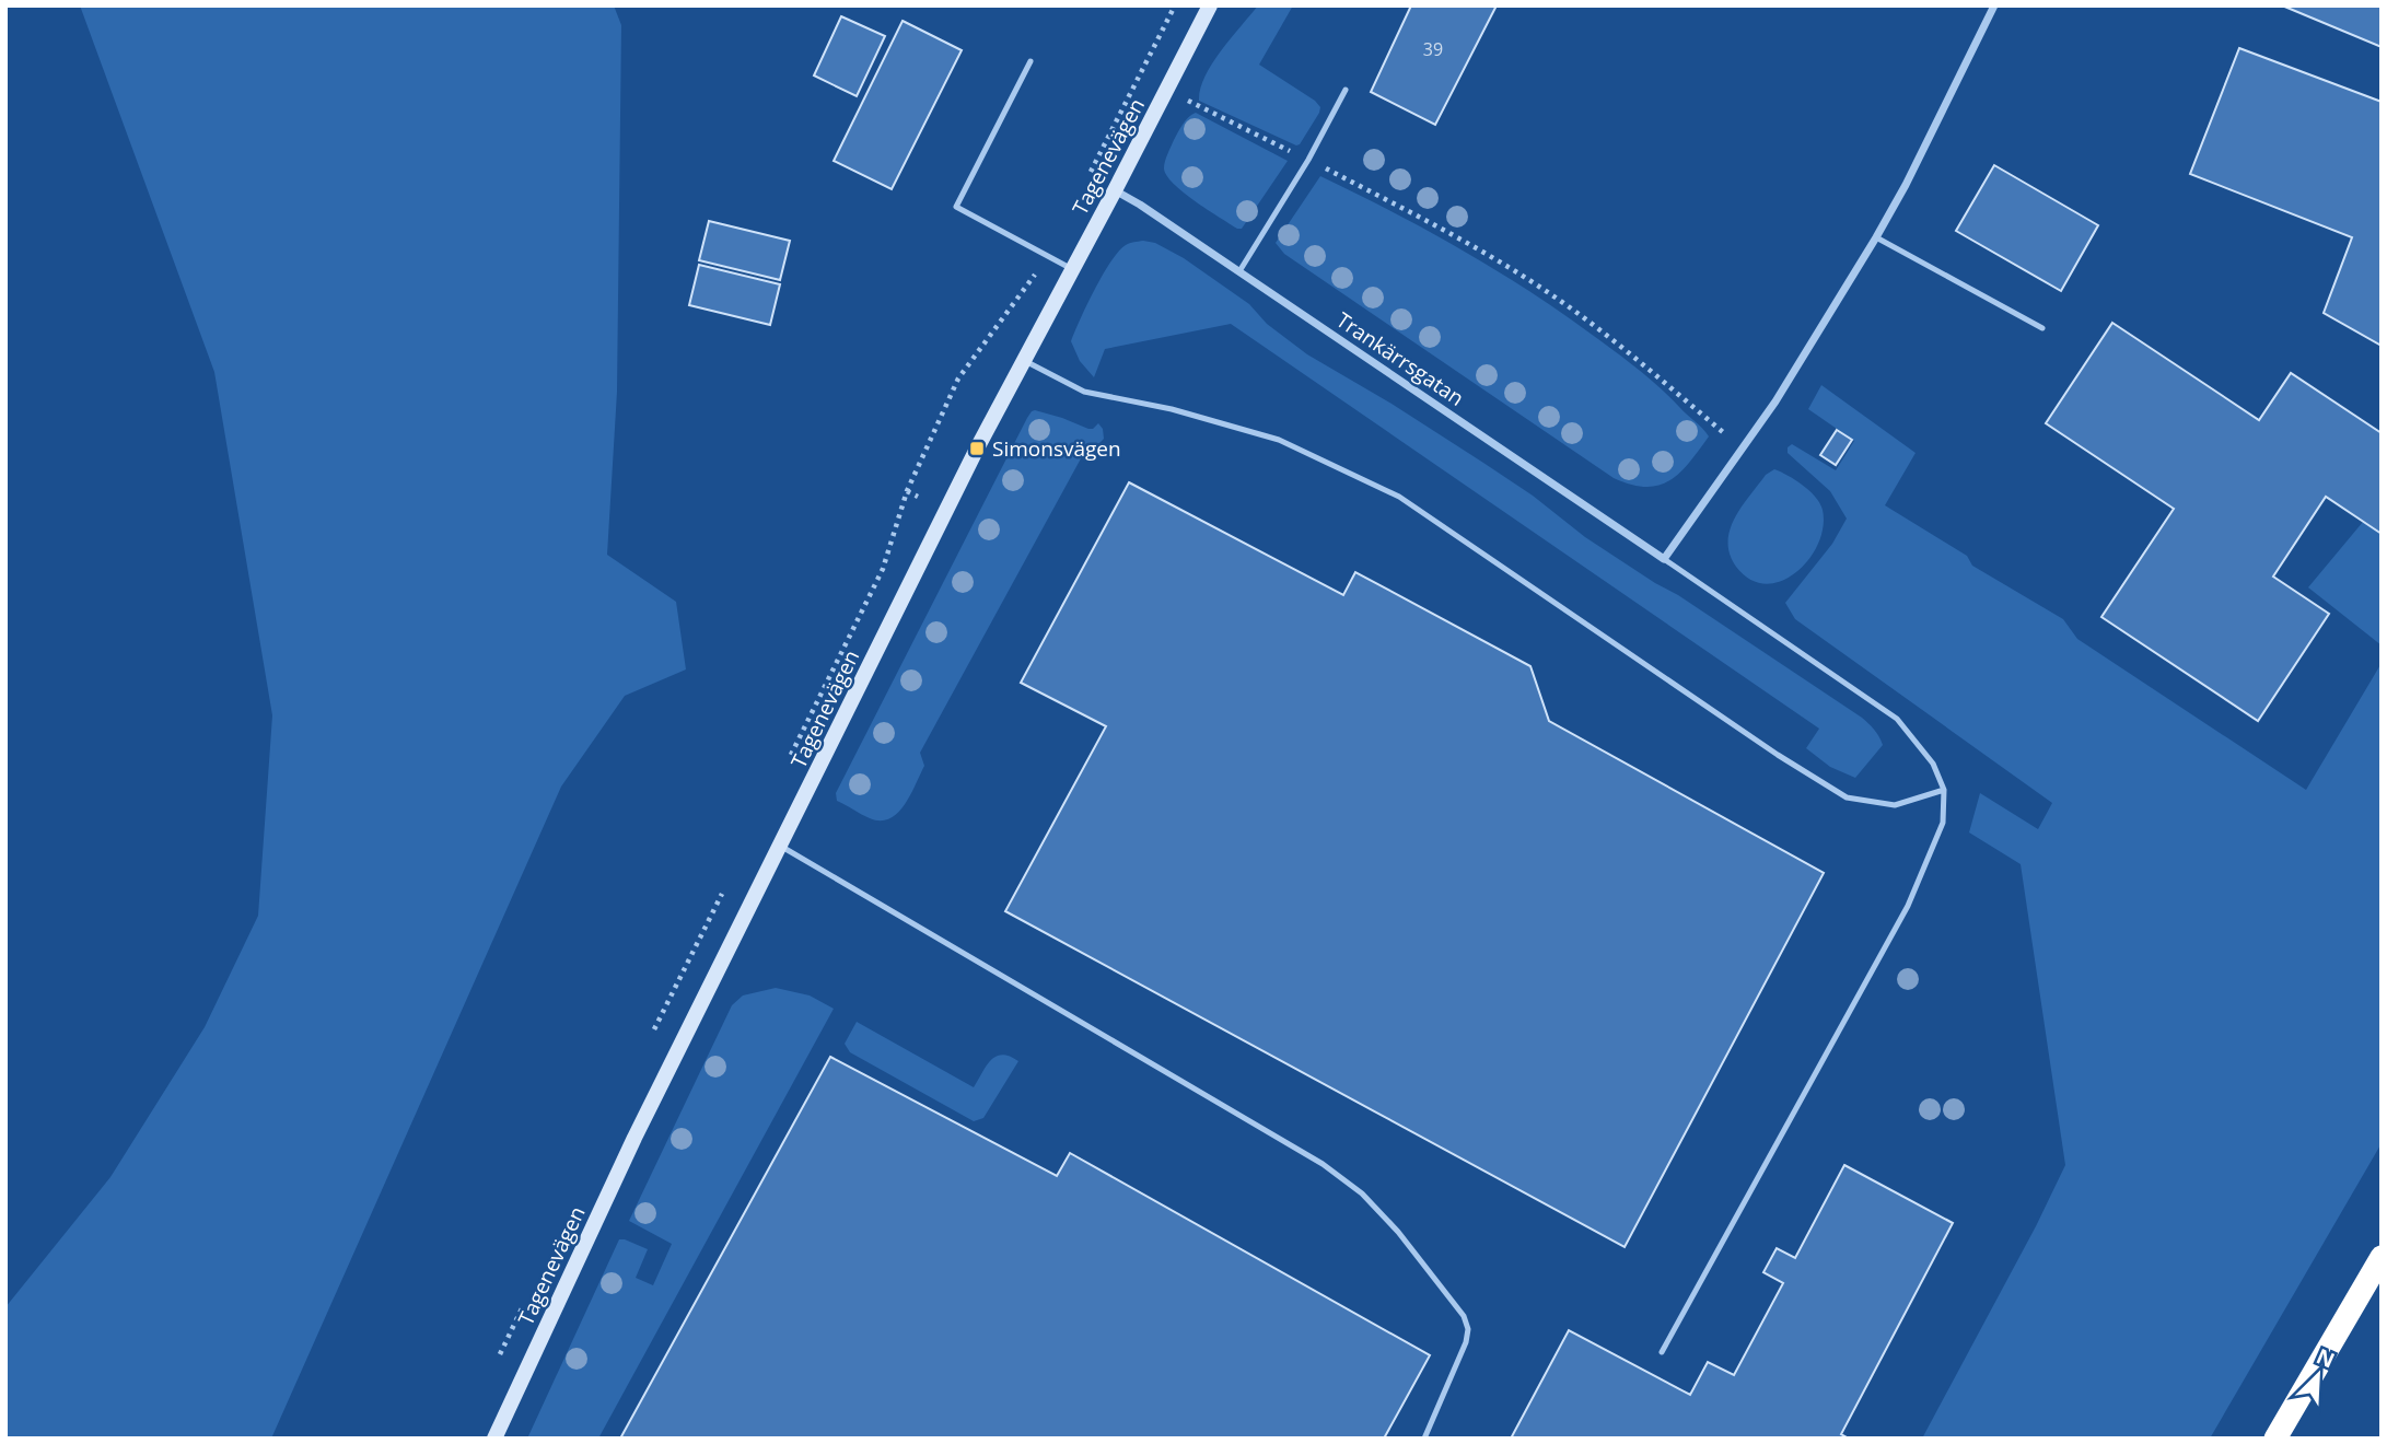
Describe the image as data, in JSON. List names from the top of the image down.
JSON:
{
  "streets": {
    "street": ["Tagenevägen", "Trankärrsgatan"]
  },
  "crossings": [
    ["Tagenevägen", "Trankärrsgatan"]
  ],
  "places": {
    "transit": ["Simonsvägen"]
  },
  "house_numbers": ["39"],
  "north": "top right"
}
